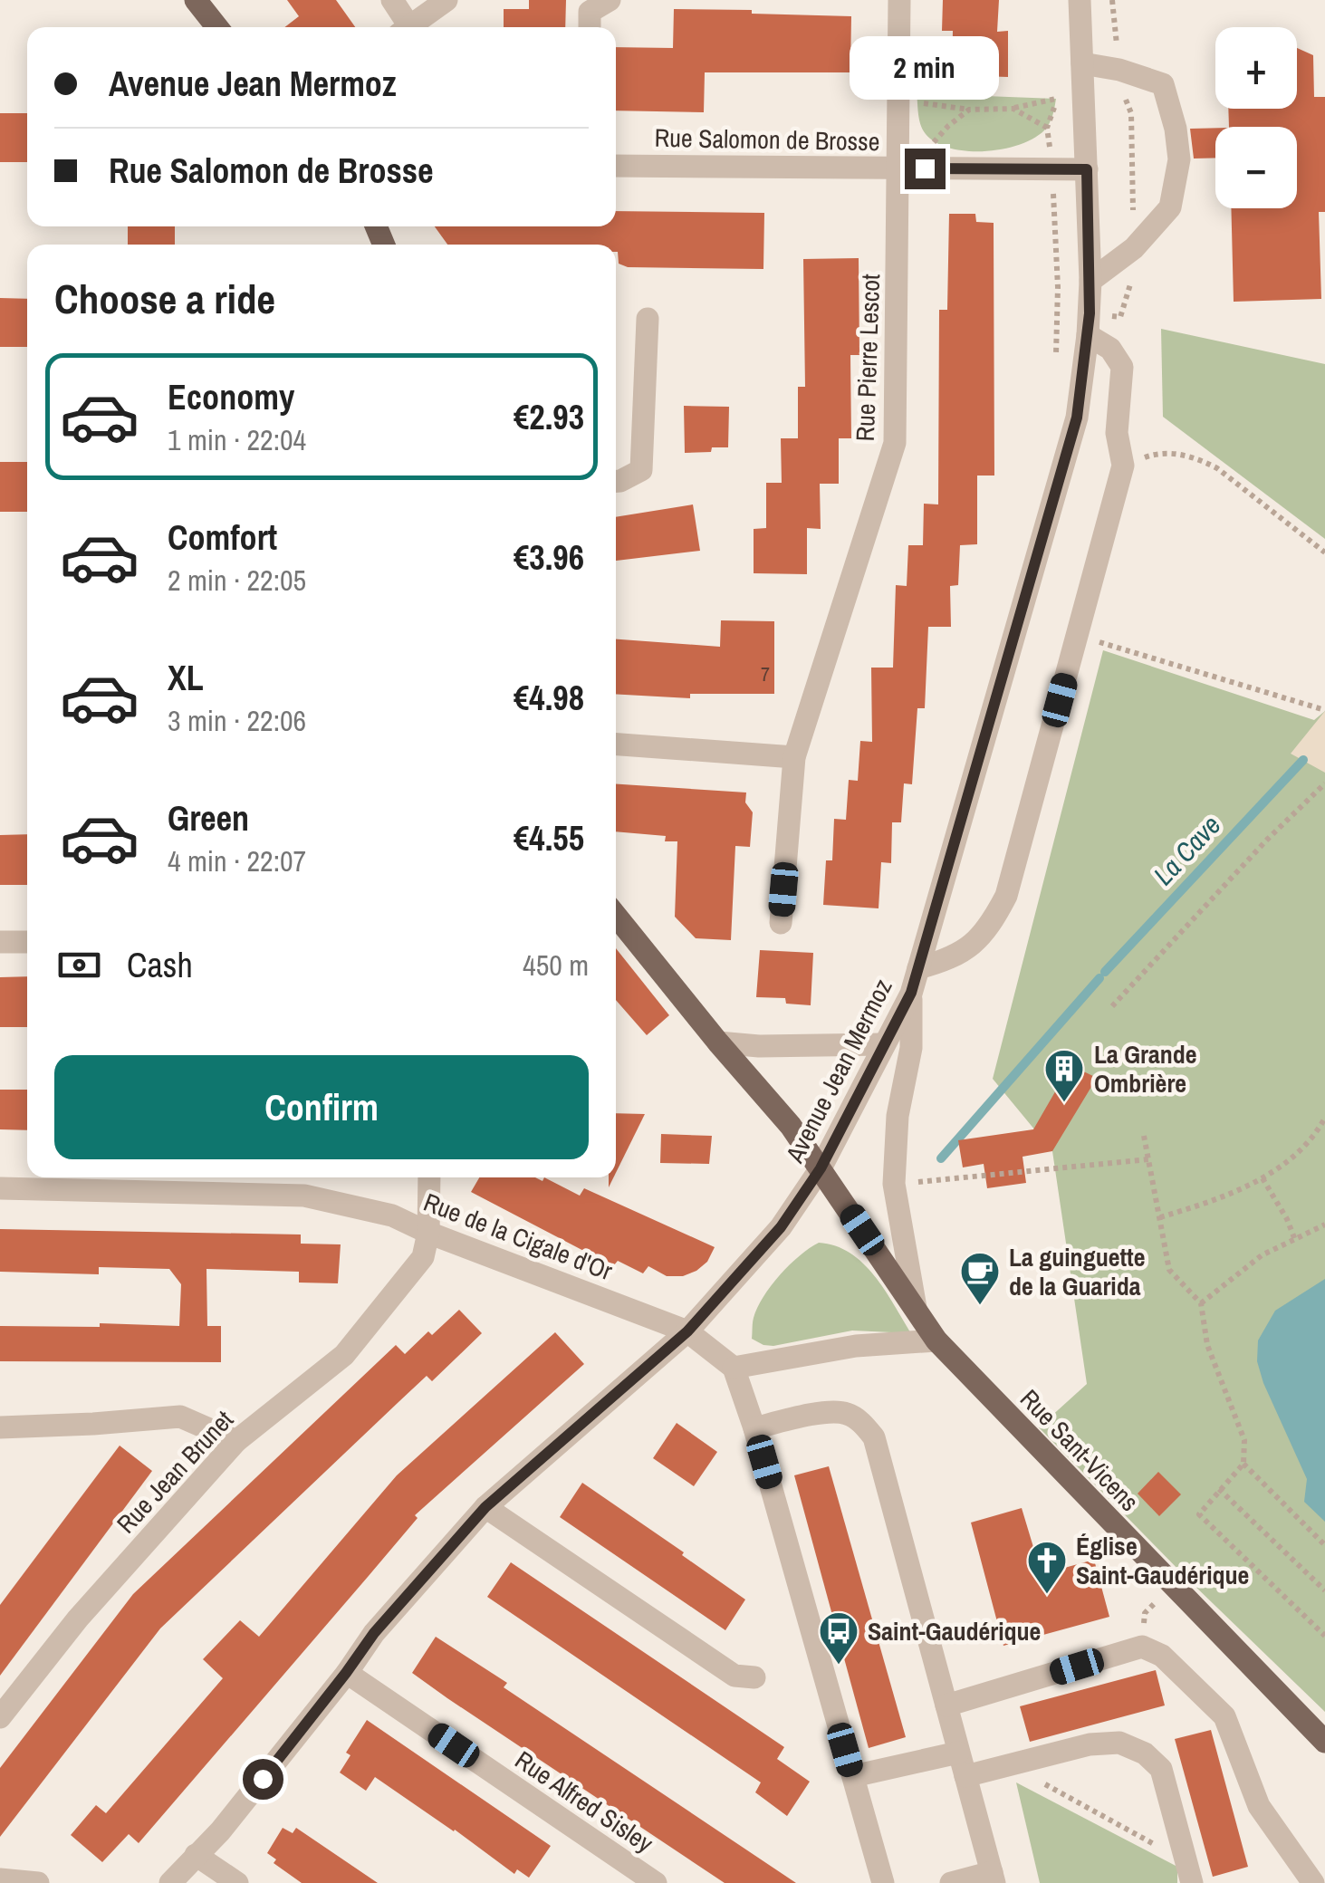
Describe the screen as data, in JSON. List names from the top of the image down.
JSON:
{
  "streets": {
    "main road": ["Rue Sant-Vicens"],
    "street": [
      "Rue Salomon de Brosse",
      "Rue Pierre Lescot",
      "Avenue Jean Mermoz",
      "Rue de la Cigale d'Or",
      "Rue Jean Brunet",
      "Rue Alfred Sisley"
    ]
  },
  "crossings": [
    ["Rue Salomon de Brosse", "Rue Pierre Lescot"],
    ["Rue Salomon de Brosse", "Avenue Jean Mermoz"],
    ["Avenue Jean Mermoz", "Rue de la Cigale d'Or"],
    ["Avenue Jean Mermoz", "Rue Sant-Vicens"],
    ["Avenue Jean Mermoz", "Rue Alfred Sisley"],
    ["Rue de la Cigale d'Or", "Rue Jean Brunet"]
  ],
  "water": ["La Cave"],
  "places": {
    "building": ["La Grande Ombrière"],
    "cafe": ["La guinguette de la Guarida"],
    "church": ["Église Saint-Gaudérique"],
    "bus stop": ["Saint-Gaudérique"]
  },
  "house_numbers": ["7"],
  "page": {
    "map_buttons": ["+", "−"],
    "banner": ["Avenue Jean Mermoz", "Rue Salomon de Brosse"],
    "bubble": "2 min",
    "heading": "Choose a ride",
    "list": [
      {
        "name": "Economy",
        "note": "1 min · 22:04",
        "value": "€2.93"
      },
      {
        "name": "Comfort",
        "note": "2 min · 22:05",
        "value": "€3.96"
      },
      {
        "name": "XL",
        "note": "3 min · 22:06",
        "value": "€4.98"
      },
      {
        "name": "Green",
        "note": "4 min · 22:07",
        "value": "€4.55"
      }
    ],
    "pay": ["Cash", "450 m"],
    "buttons": "Confirm"
  }
}
